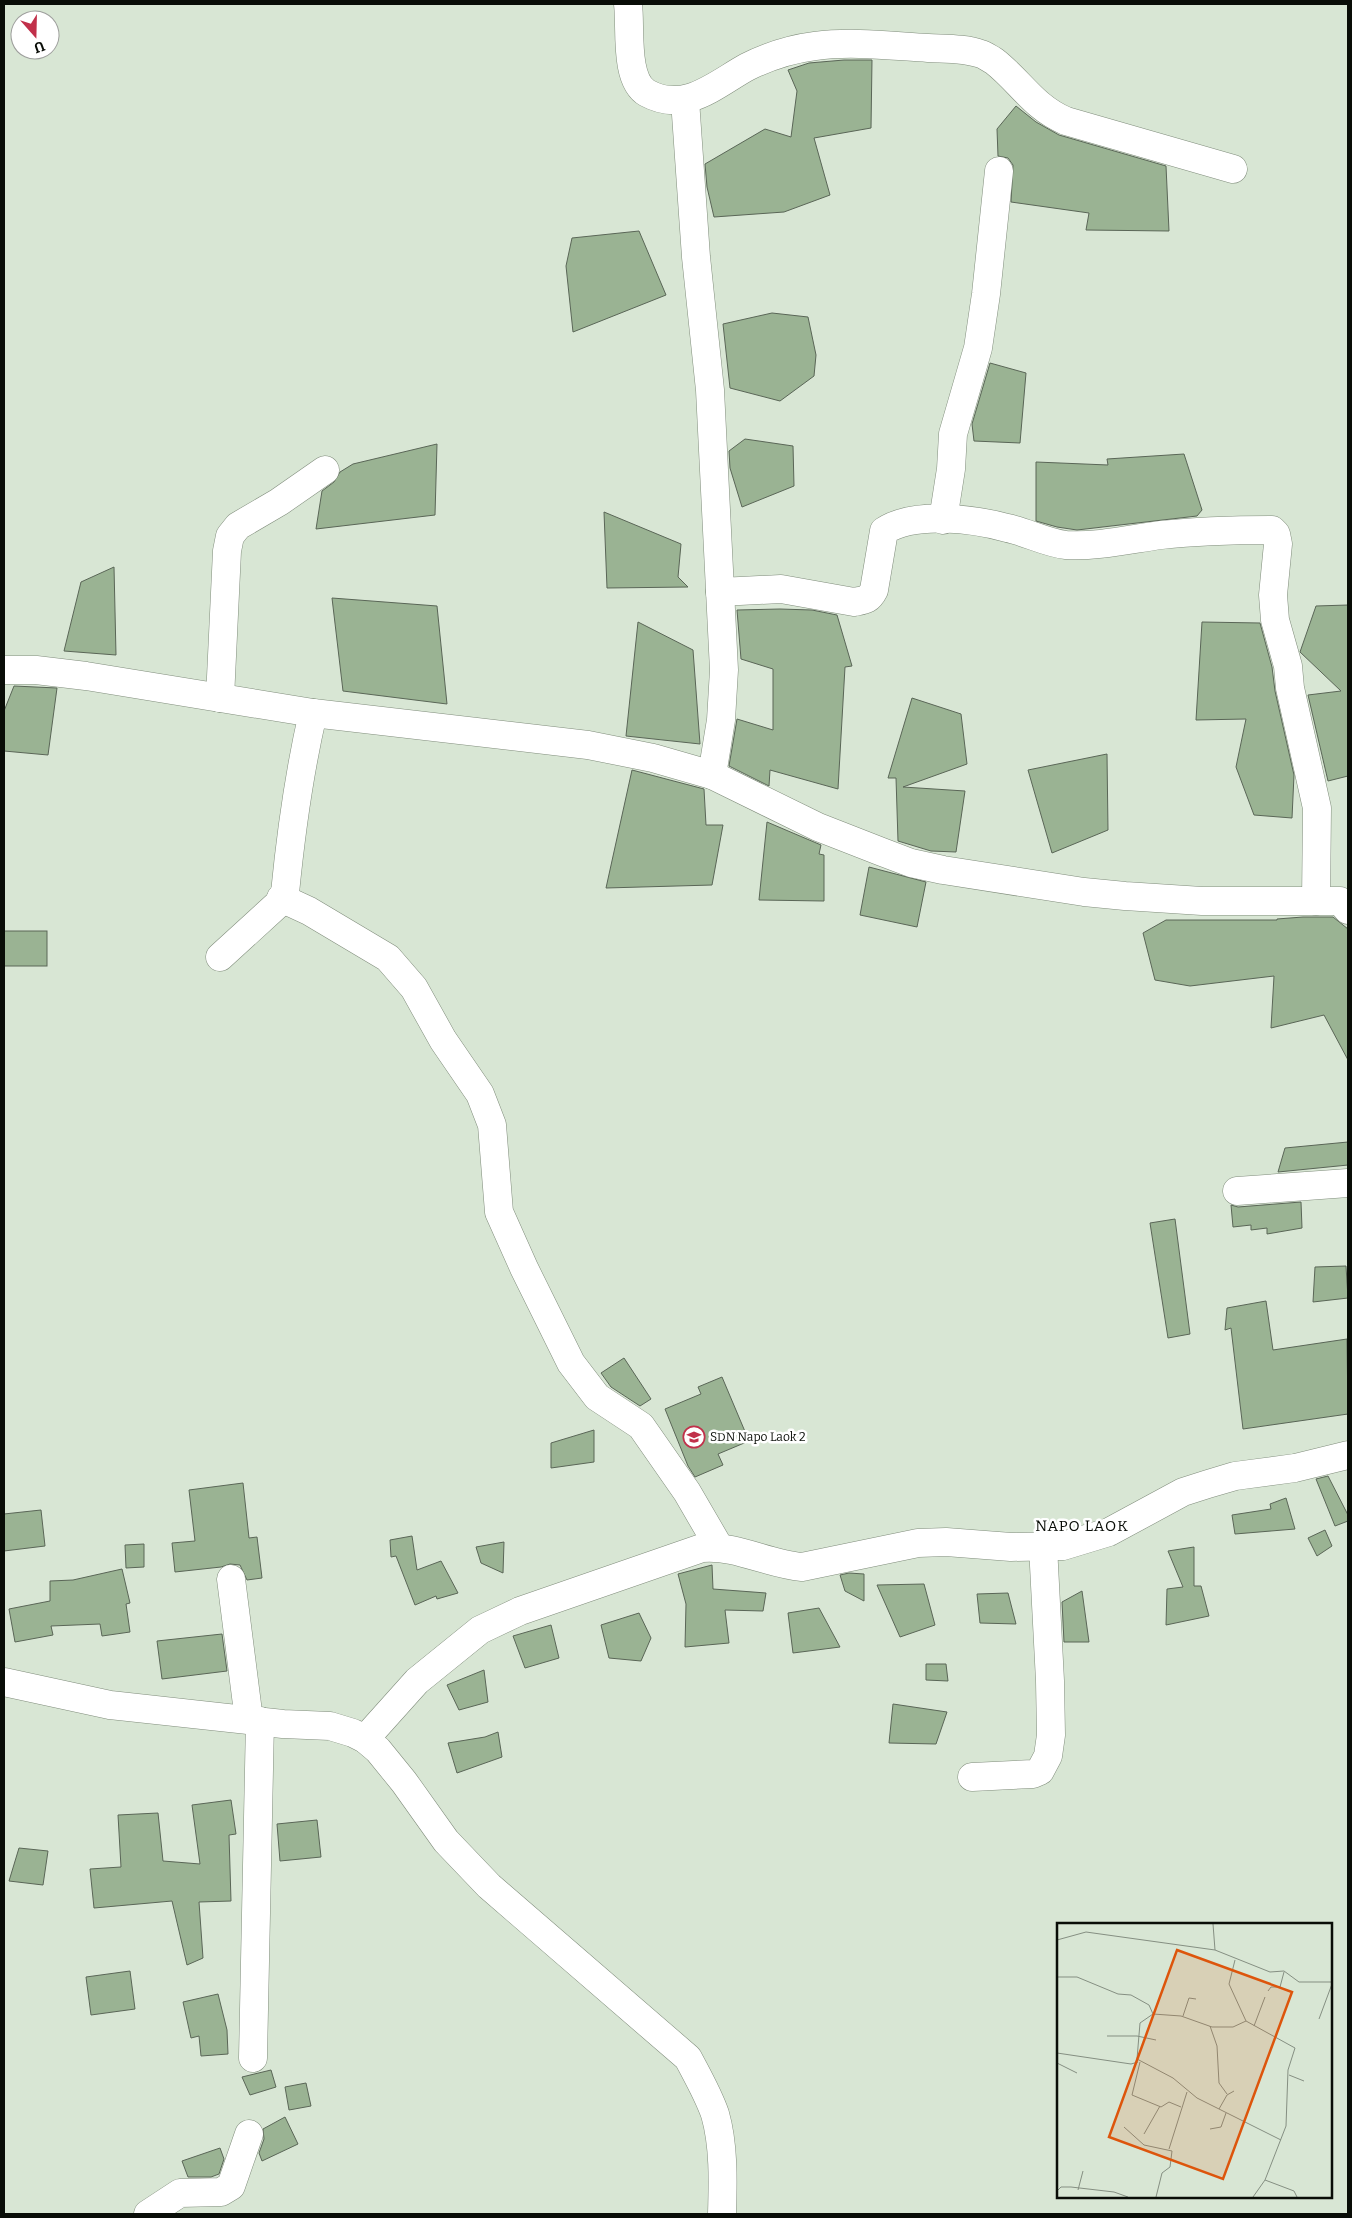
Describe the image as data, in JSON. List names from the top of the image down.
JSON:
{
  "districts": ["NAPO LAOK"],
  "places": {
    "school or university": ["SDN Napo Laok 2"]
  },
  "north": "bottom"
}
